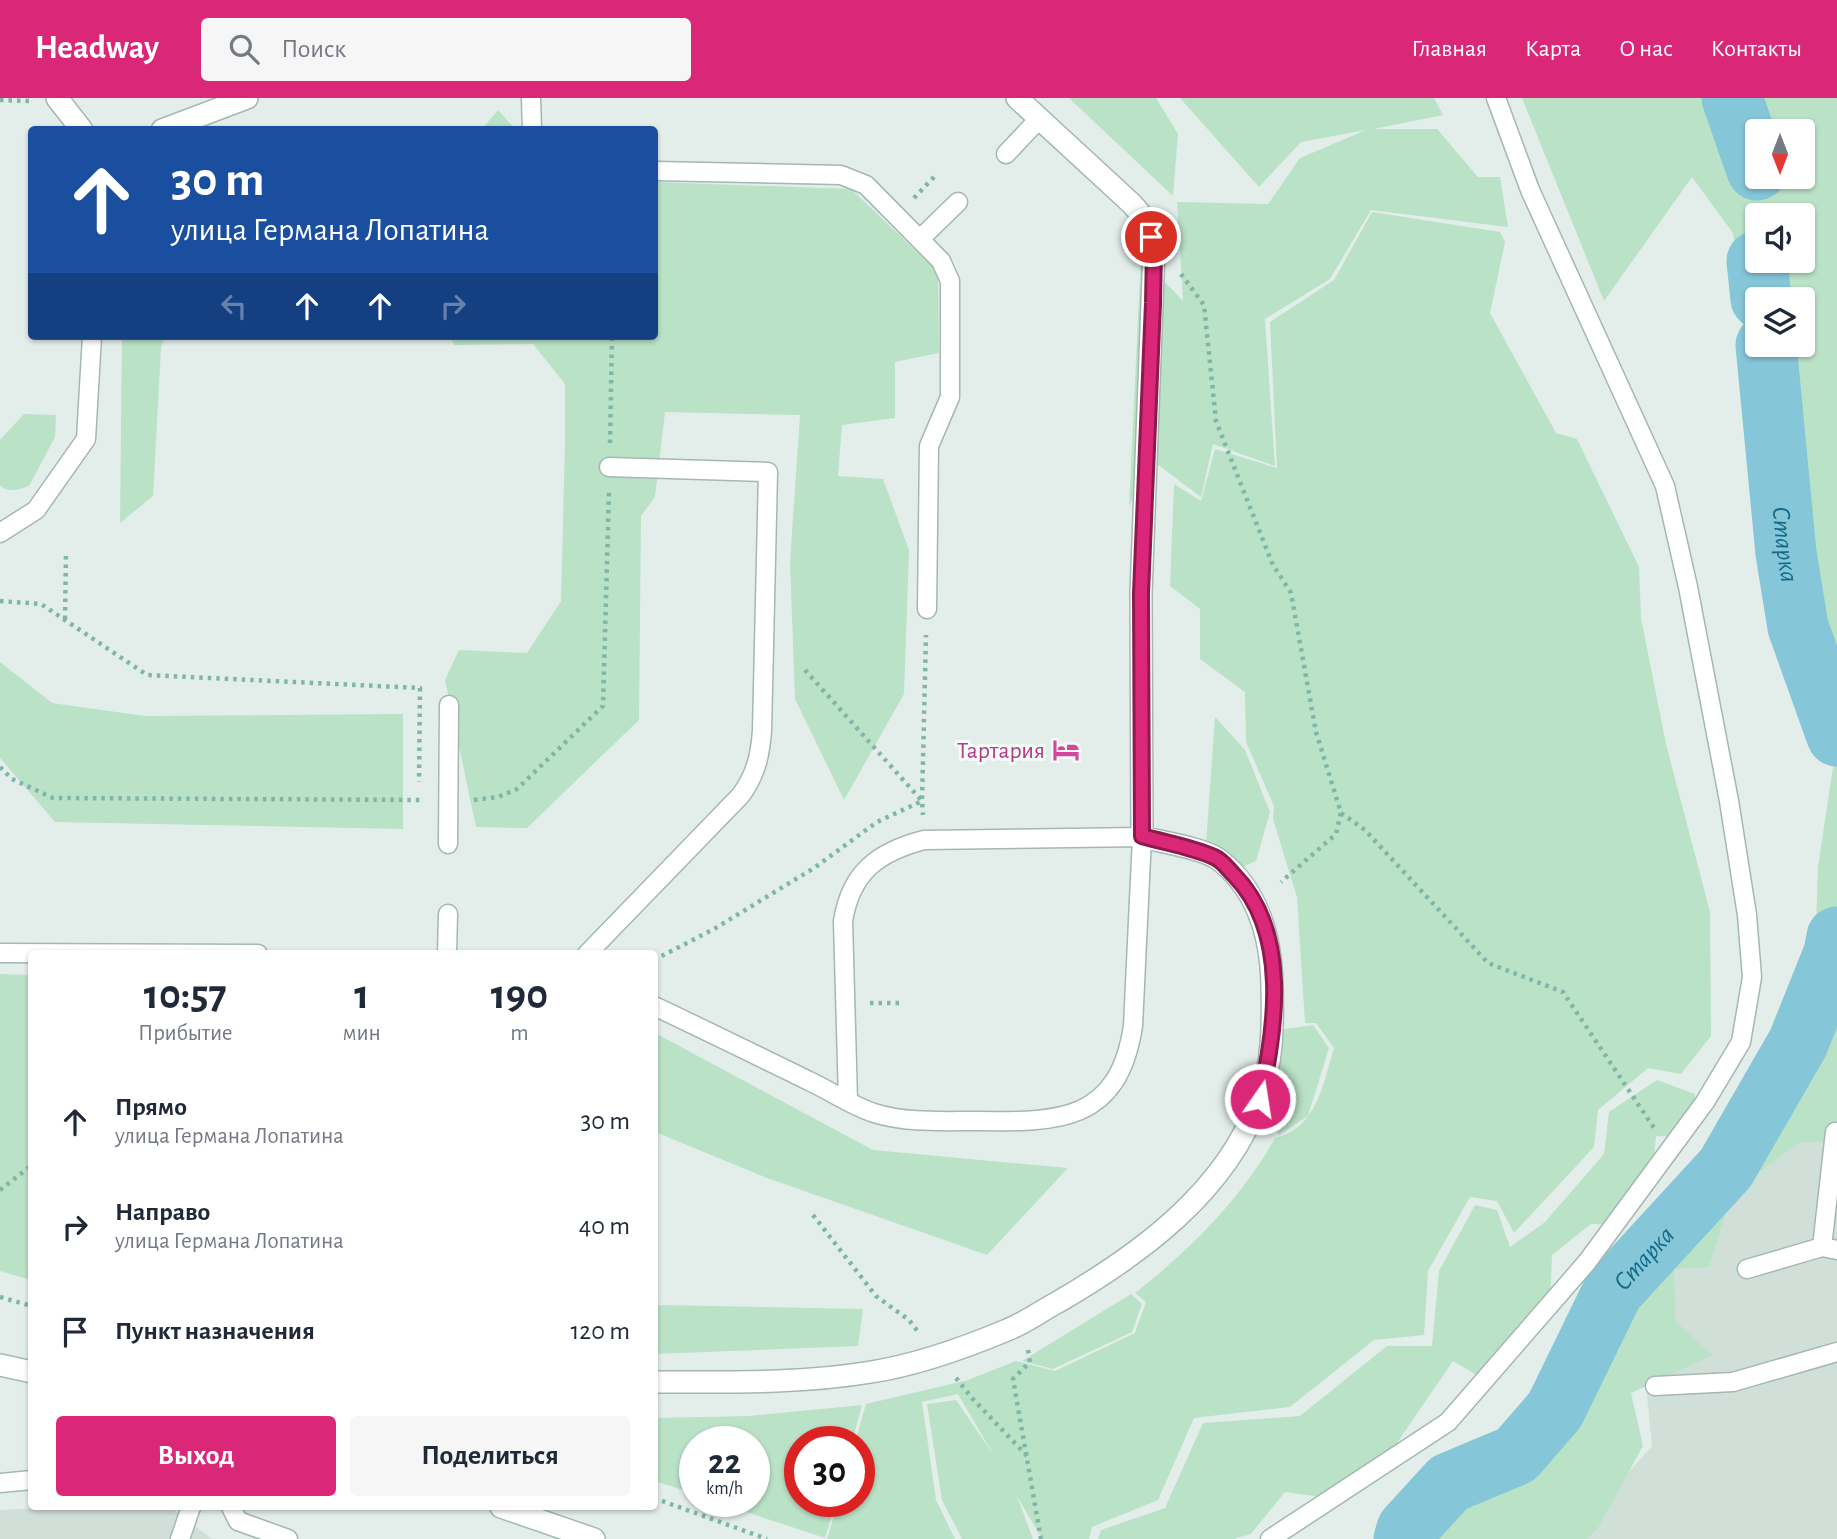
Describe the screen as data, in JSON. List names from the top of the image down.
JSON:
{
  "water": ["Старка"],
  "places": {
    "hotel": ["Тартария"]
  },
  "north": "bottom",
  "page": {
    "header": "Headway",
    "search": "Поиск",
    "nav": [
      "Главная",
      "Карта",
      "О нас",
      "Контакты"
    ],
    "turn": ["30 m", "улица Германа Лопатина"],
    "eta": [
      "10:57",
      "Прибытие",
      "1",
      "мин",
      "190",
      "m"
    ],
    "list": [
      {
        "name": "Прямо",
        "note": "улица Германа Лопатина",
        "value": "30 m"
      },
      {
        "name": "Направо",
        "note": "улица Германа Лопатина",
        "value": "40 m"
      },
      {
        "name": "Пункт назначения",
        "value": "120 m"
      }
    ],
    "buttons": ["Выход", "Поделиться"],
    "speed": "22 km/h",
    "limit": "30"
  }
}
